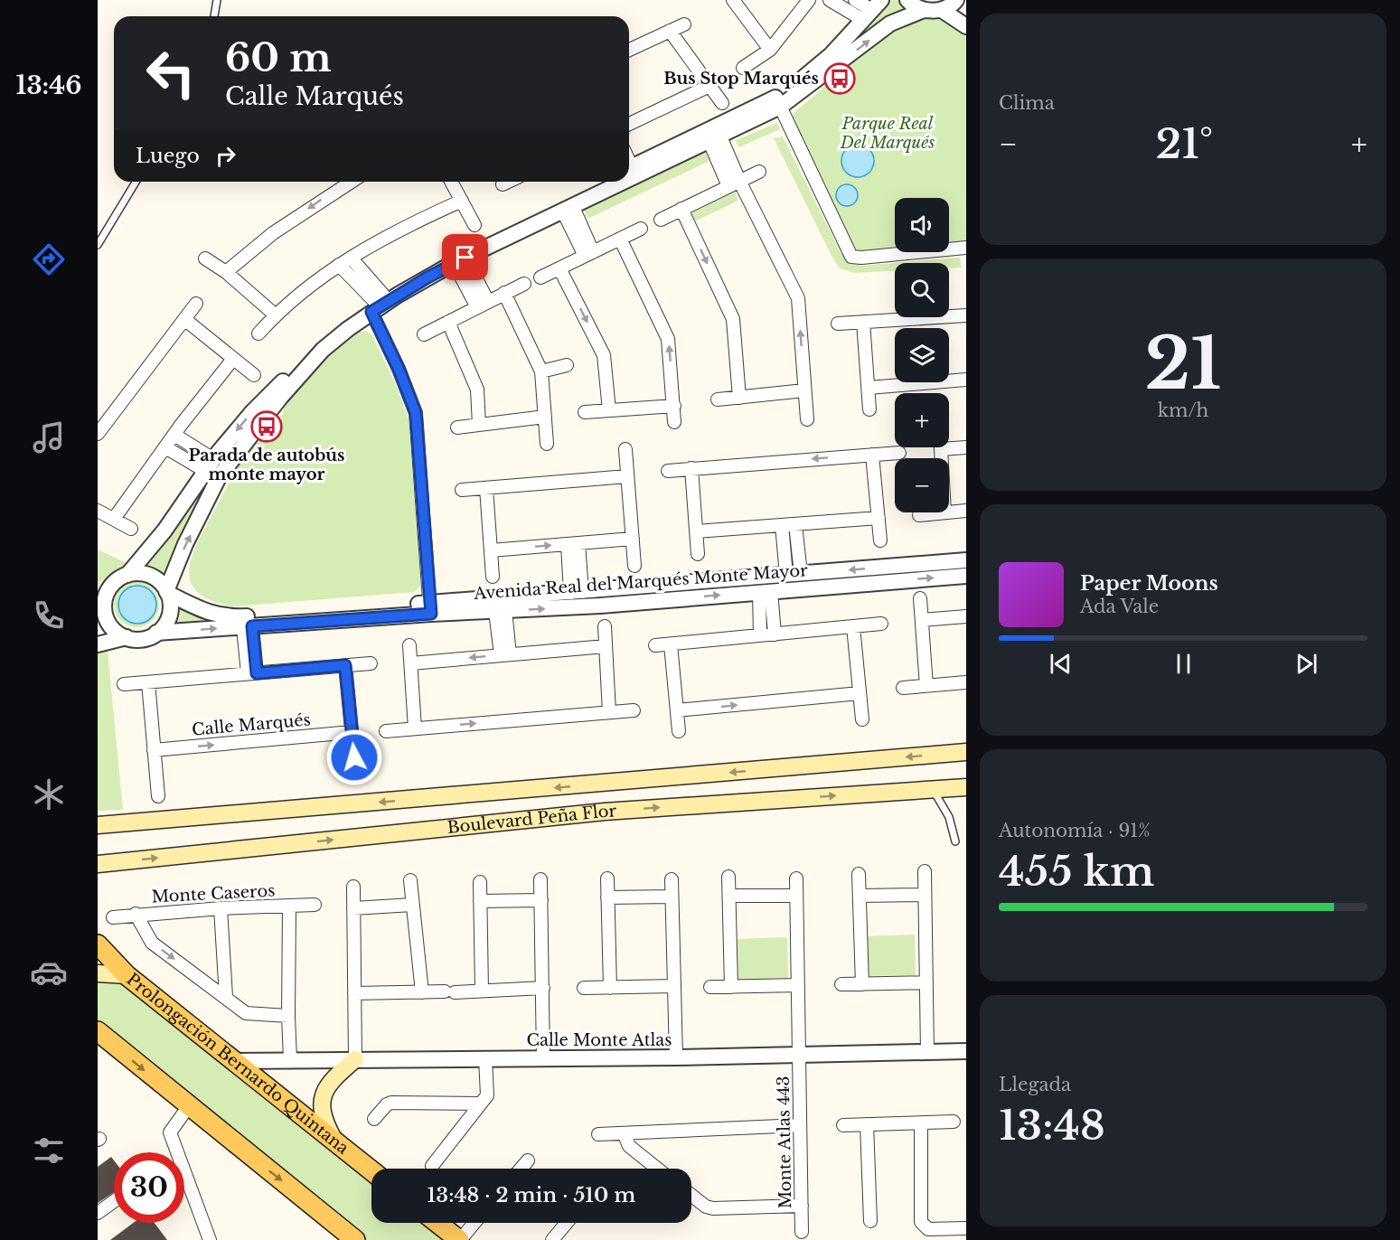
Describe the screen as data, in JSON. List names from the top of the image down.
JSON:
{
  "streets": {
    "main road": ["Boulevard Peña Flor", "Prolongación Bernardo Quintana"],
    "street": [
      "Avenida Real del Marqués Monte Mayor",
      "Calle Marqués",
      "Monte Caseros",
      "Calle Monte Atlas",
      "Monte Atlas 443"
    ]
  },
  "crossings": [
    ["Calle Monte Atlas", "Prolongación Bernardo Quintana"],
    ["Calle Monte Atlas", "Monte Atlas 443"]
  ],
  "parks": ["Parque Real Del Marqués"],
  "places": {
    "bus stop": ["Bus Stop Marqués", "Parada de autobús monte mayor"]
  },
  "page": {
    "tabs": "13:46",
    "tile": [
      "Clima",
      ["21", "km/h"],
      ["Autonomía · 91%", "455 km"],
      ["Llegada", "13:48"]
    ],
    "turn": ["60 m", "Calle Marqués"],
    "heat": ["−", "21°", "+"],
    "then": "Luego",
    "map_buttons": ["+", "−"],
    "song": ["Paper Moons", "Ada Vale"],
    "limit": "30",
    "trip": "13:48 · 2 min · 510 m"
  }
}
